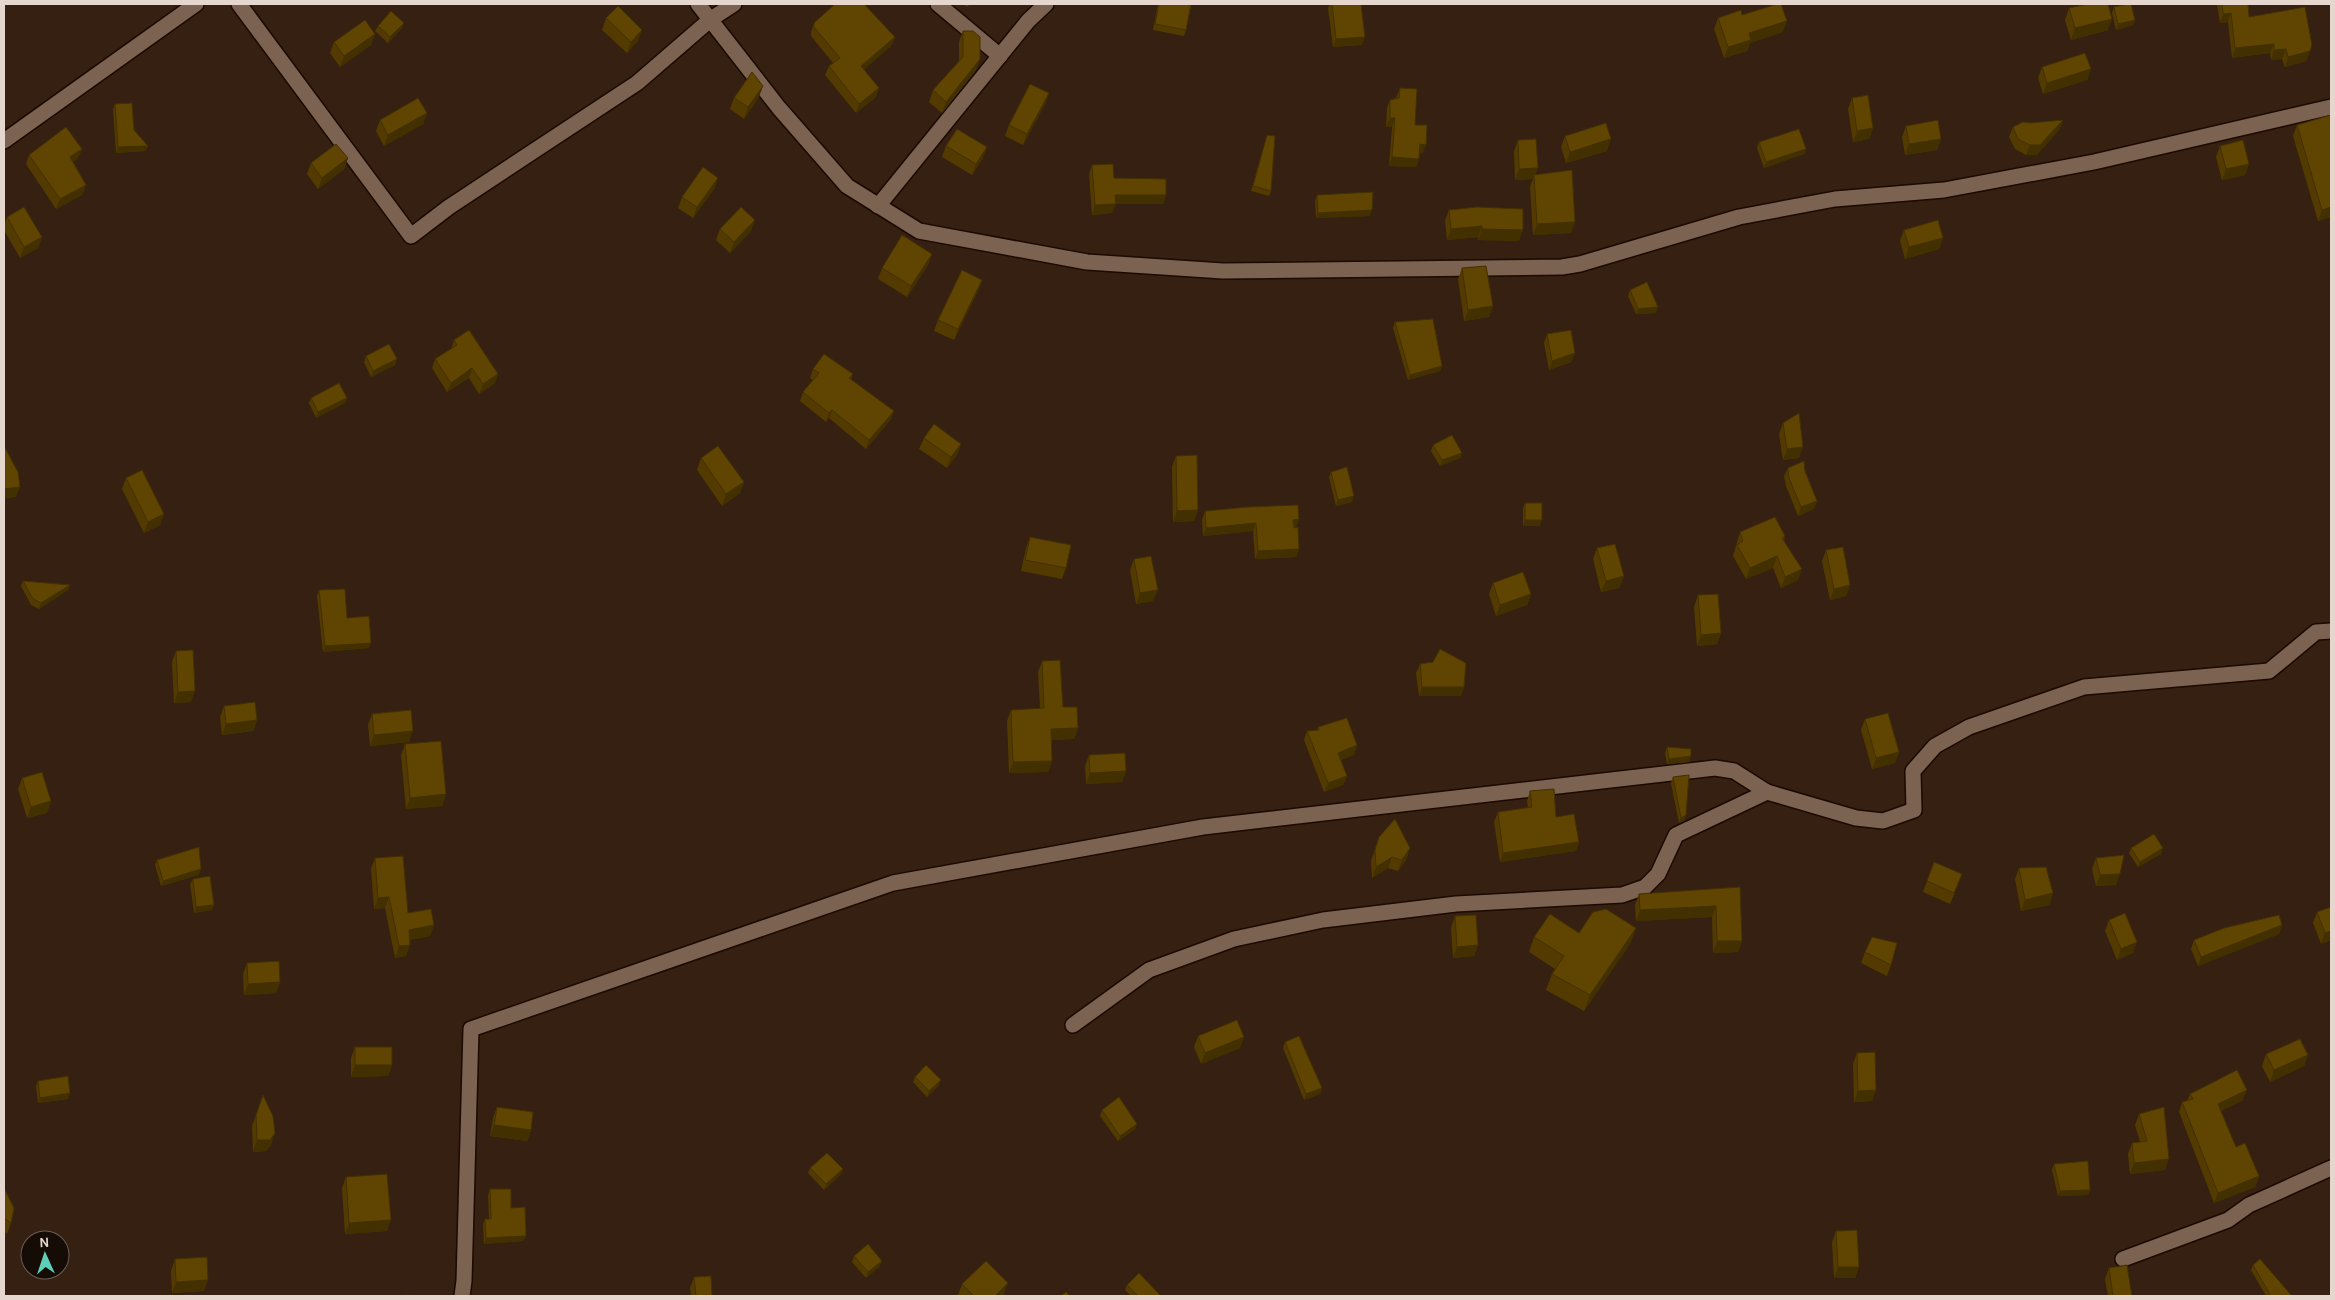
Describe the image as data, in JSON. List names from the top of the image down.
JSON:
{
  "north": "top"
}
